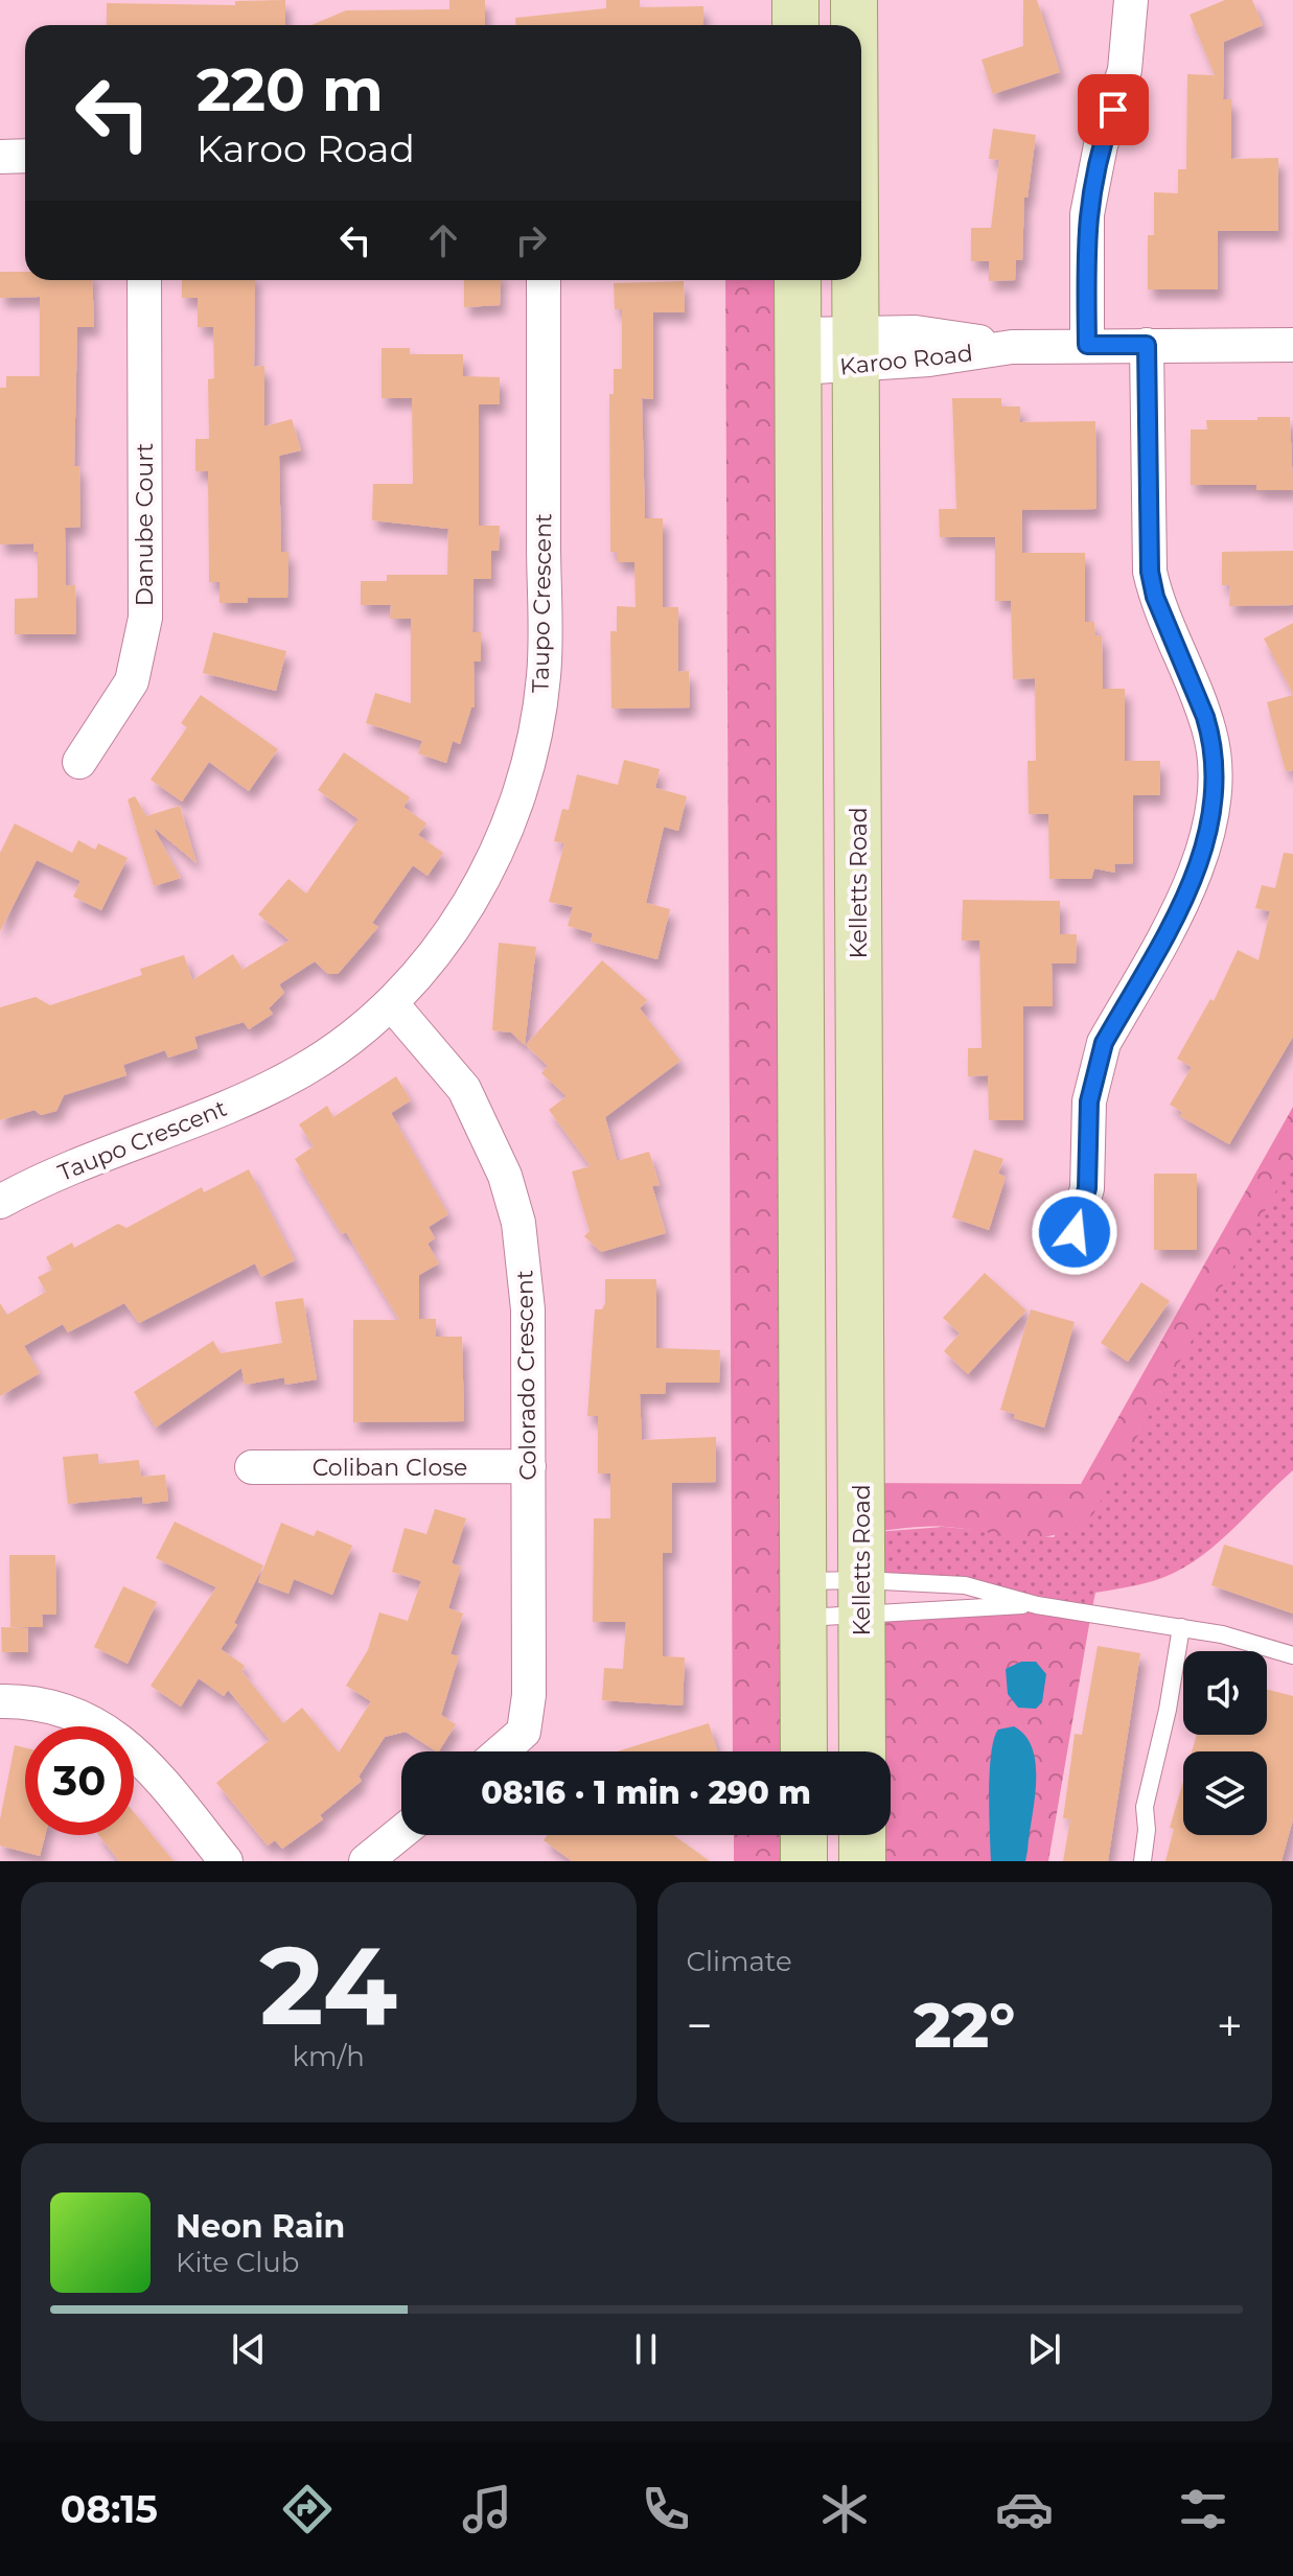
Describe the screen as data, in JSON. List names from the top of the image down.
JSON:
{
  "streets": {
    "main road": ["Kelletts Road"],
    "street": [
      "Karoo Road",
      "Danube Court",
      "Taupo Crescent",
      "Colorado Crescent",
      "Coliban Close"
    ]
  },
  "crossings": [
    ["Karoo Road", "Kelletts Road"],
    ["Taupo Crescent", "Colorado Crescent"],
    ["Colorado Crescent", "Coliban Close"]
  ],
  "page": {
    "turn": ["220 m", "Karoo Road"],
    "limit": "30",
    "trip": "08:16 · 1 min · 290 m",
    "tile": [
      ["24", "km/h"],
      "Climate"
    ],
    "heat": ["−", "22°", "+"],
    "song": ["Neon Rain", "Kite Club"],
    "tabs": "08:15"
  }
}
